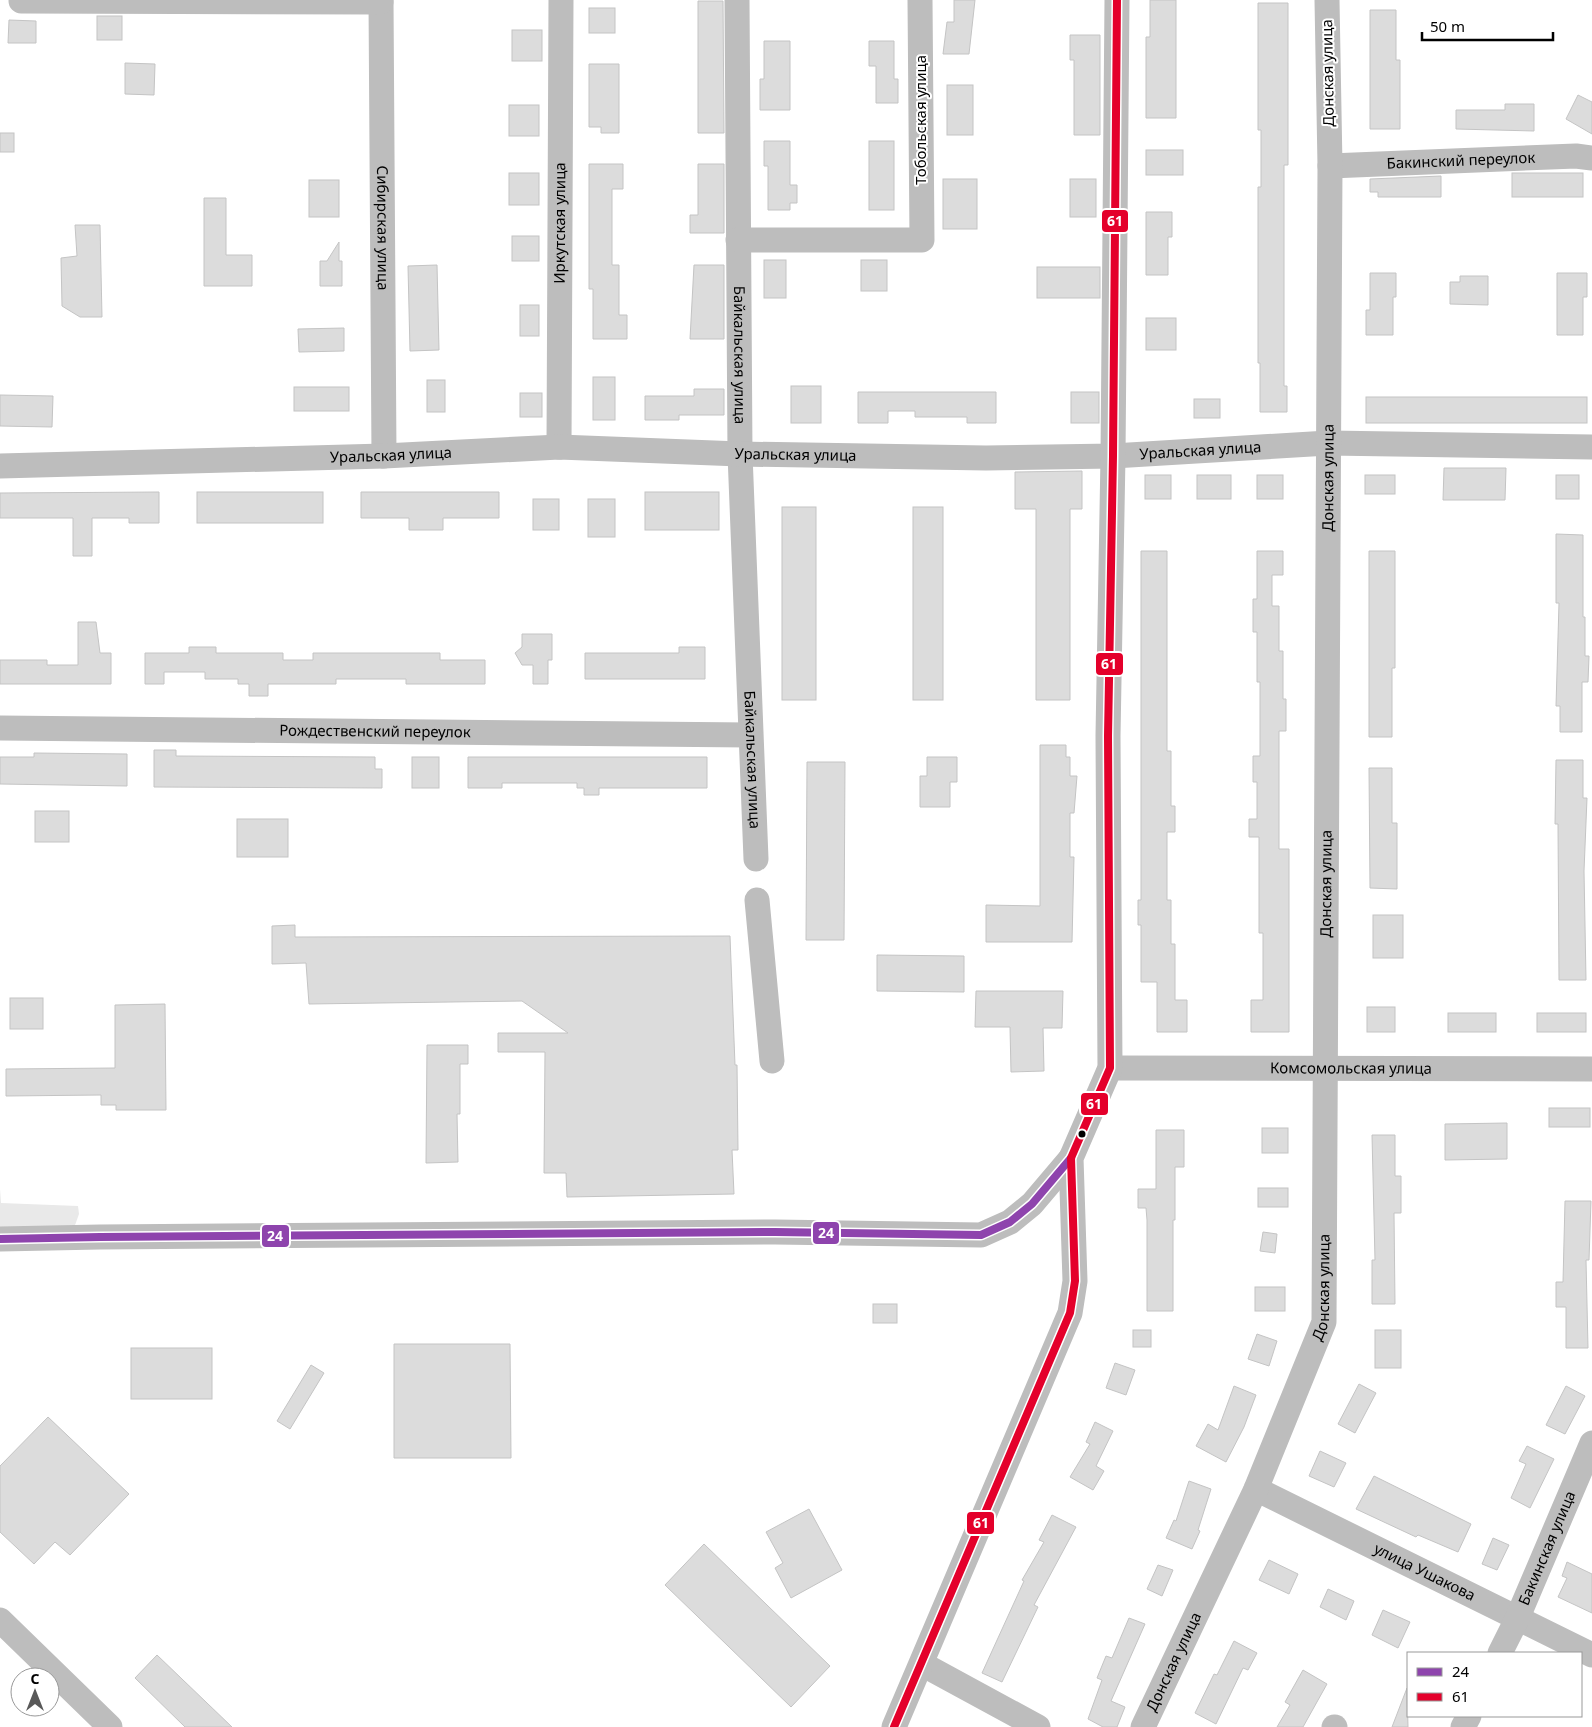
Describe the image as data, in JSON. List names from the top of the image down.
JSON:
{
  "streets": {
    "street": [
      "Донская улица",
      "Тобольская улица",
      "Бакинский переулок",
      "Иркутская улица",
      "Сибирская улица",
      "Байкальская улица",
      "Уральская улица",
      "Рождественский переулок",
      "Комсомольская улица",
      "Бакинская улица",
      "улица Ушакова"
    ]
  },
  "crossings": [
    ["Донская улица", "Бакинский переулок"],
    ["Донская улица", "Уральская улица"],
    ["Донская улица", "Комсомольская улица"],
    ["Донская улица", "улица Ушакова"],
    ["Тобольская улица", "Байкальская улица"],
    ["Иркутская улица", "Уральская улица"],
    ["Сибирская улица", "Уральская улица"],
    ["Байкальская улица", "Уральская улица"],
    ["Байкальская улица", "Рождественский переулок"],
    ["Бакинская улица", "улица Ушакова"]
  ],
  "lines": ["transit line 61", "transit line 24"],
  "legend": ["24", "61"],
  "scale_bar": "50 m",
  "north": "top"
}
